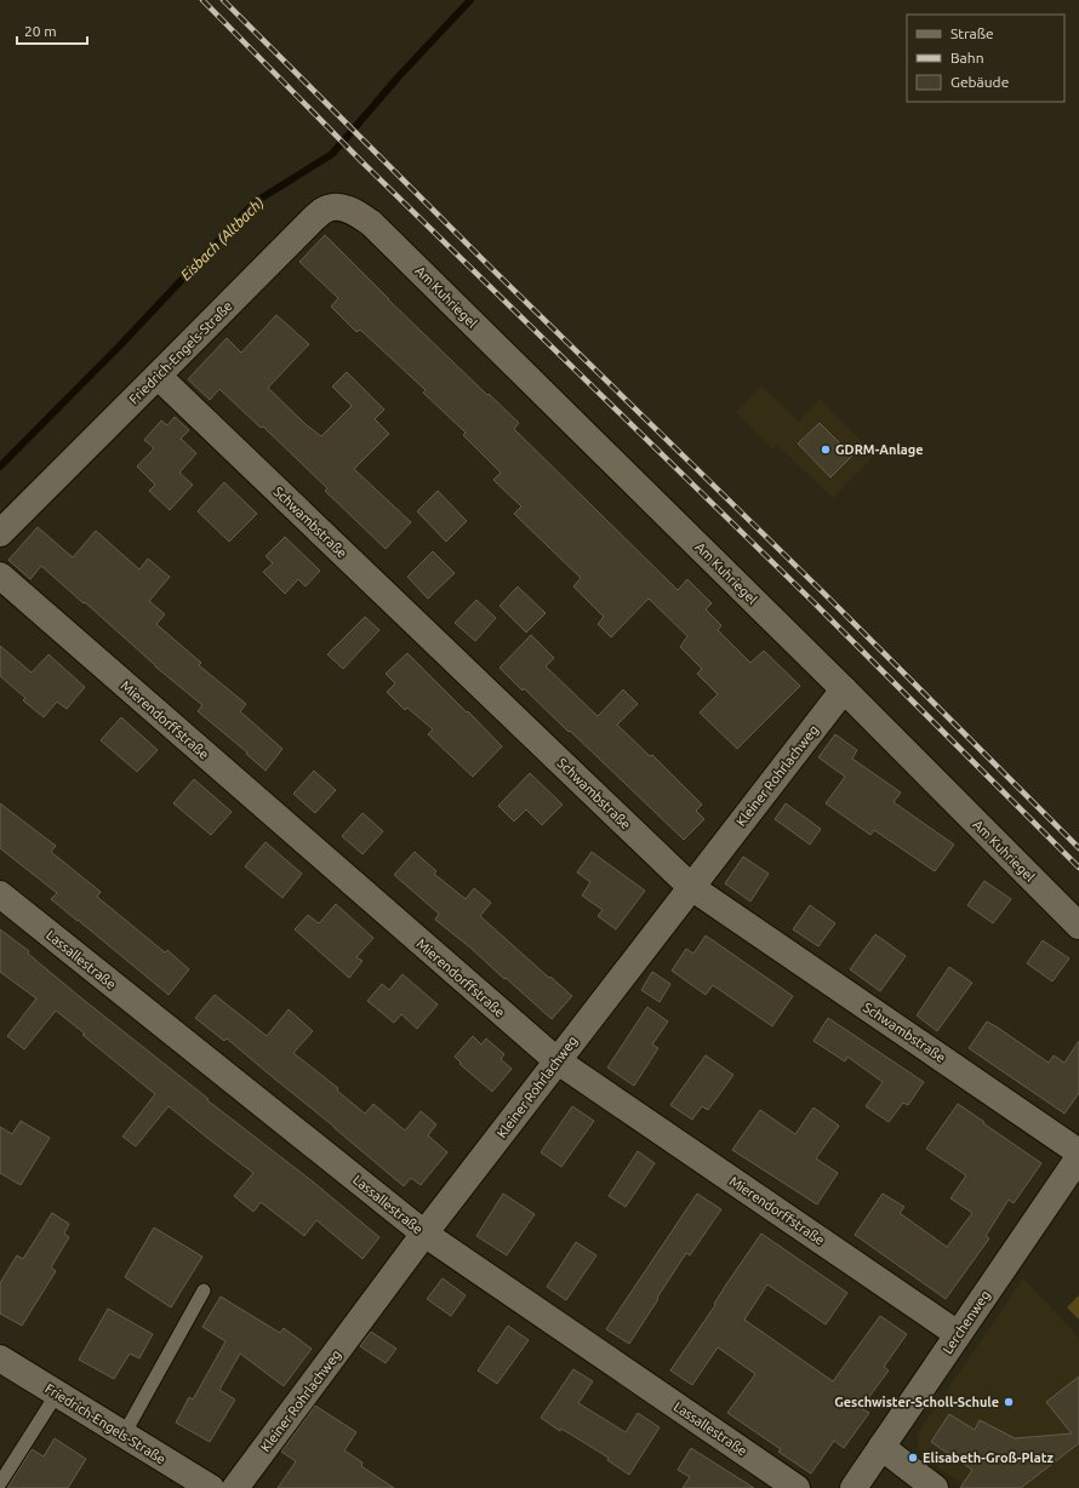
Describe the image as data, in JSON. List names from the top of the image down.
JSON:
{
  "streets": {
    "street": [
      "Am Kuhriegel",
      "Friedrich-Engels-Straße",
      "Schwambstraße",
      "Mierendorffstraße",
      "Kleiner Rohrlachweg",
      "Lassallestraße",
      "Lerchenweg"
    ]
  },
  "crossings": [
    ["Am Kuhriegel", "Friedrich-Engels-Straße"],
    ["Am Kuhriegel", "Kleiner Rohrlachweg"],
    ["Friedrich-Engels-Straße", "Schwambstraße"],
    ["Schwambstraße", "Kleiner Rohrlachweg"],
    ["Mierendorffstraße", "Kleiner Rohrlachweg"],
    ["Mierendorffstraße", "Lerchenweg"],
    ["Kleiner Rohrlachweg", "Lassallestraße"]
  ],
  "water": ["Eisbach (Altbach)"],
  "places": ["GDRM-Anlage", "Geschwister-Scholl-Schule", "Elisabeth-Groß-Platz"],
  "legend": ["Straße", "Bahn", "Gebäude"],
  "scale_bar": "20 m"
}
